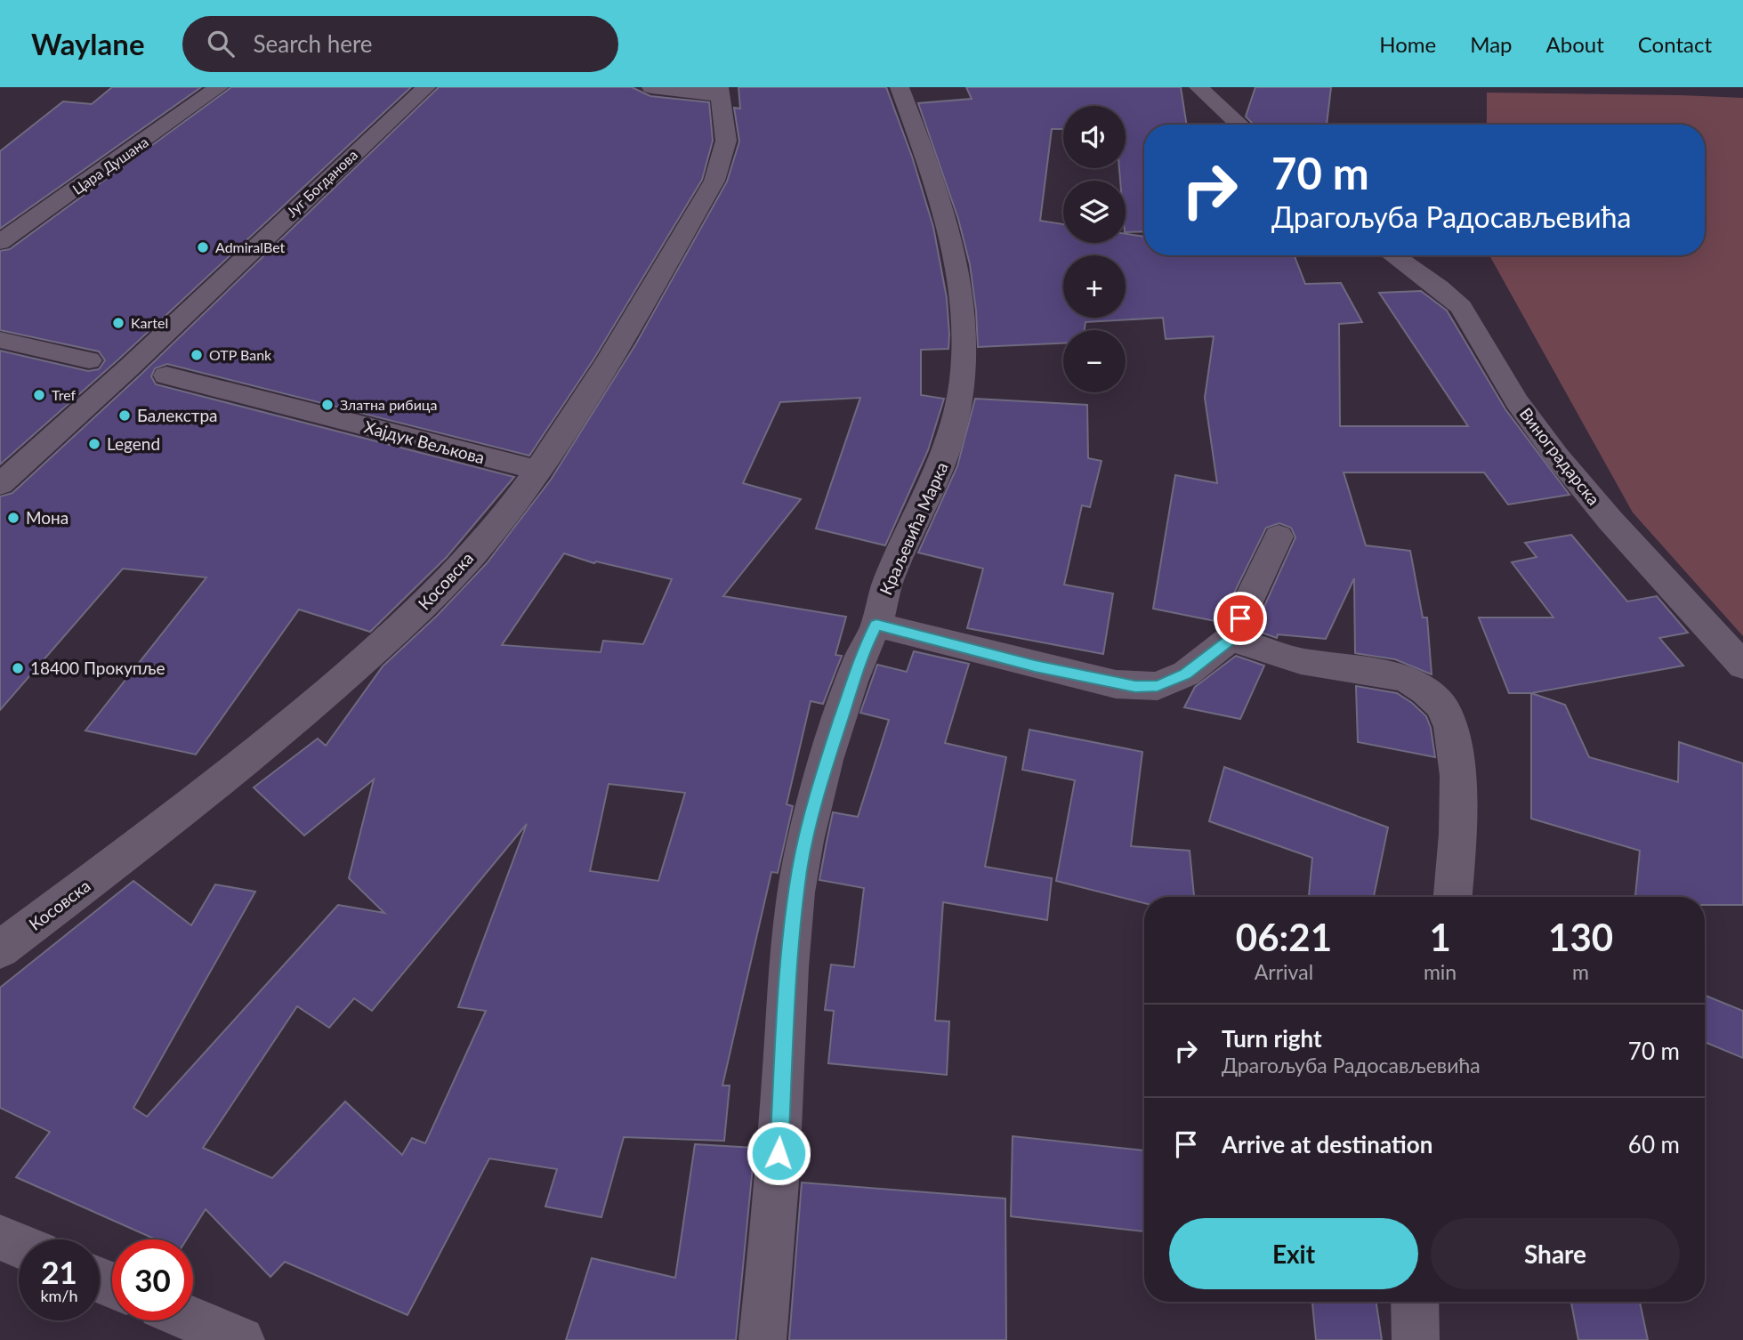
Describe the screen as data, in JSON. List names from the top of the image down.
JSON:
{
  "streets": {
    "street": [
      "Цара Душана",
      "Југ Богданова",
      "Хајдук Вељкова",
      "Виноградарска",
      "Краљевића Марка",
      "Косовска"
    ]
  },
  "crossings": [
    ["Хајдук Вељкова", "Косовска"]
  ],
  "places": [
    "AdmiralBet",
    "Kartel",
    "OTP Bank",
    "Tref",
    "Златна рибица",
    "Балекстра",
    "Legend",
    "Мона",
    "18400 Прокупље"
  ],
  "page": {
    "header": "Waylane",
    "search": "Search here",
    "nav": [
      "Home",
      "Map",
      "About",
      "Contact"
    ],
    "map_buttons": ["+", "−"],
    "turn": ["70 m", "Драгољуба Радосављевића"],
    "eta": [
      "06:21",
      "Arrival",
      "1",
      "min",
      "130",
      "m"
    ],
    "list": [
      {
        "name": "Turn right",
        "note": "Драгољуба Радосављевића",
        "value": "70 m"
      },
      {
        "name": "Arrive at destination",
        "value": "60 m"
      }
    ],
    "buttons": ["Exit", "Share"],
    "speed": "21 km/h",
    "limit": "30"
  }
}
